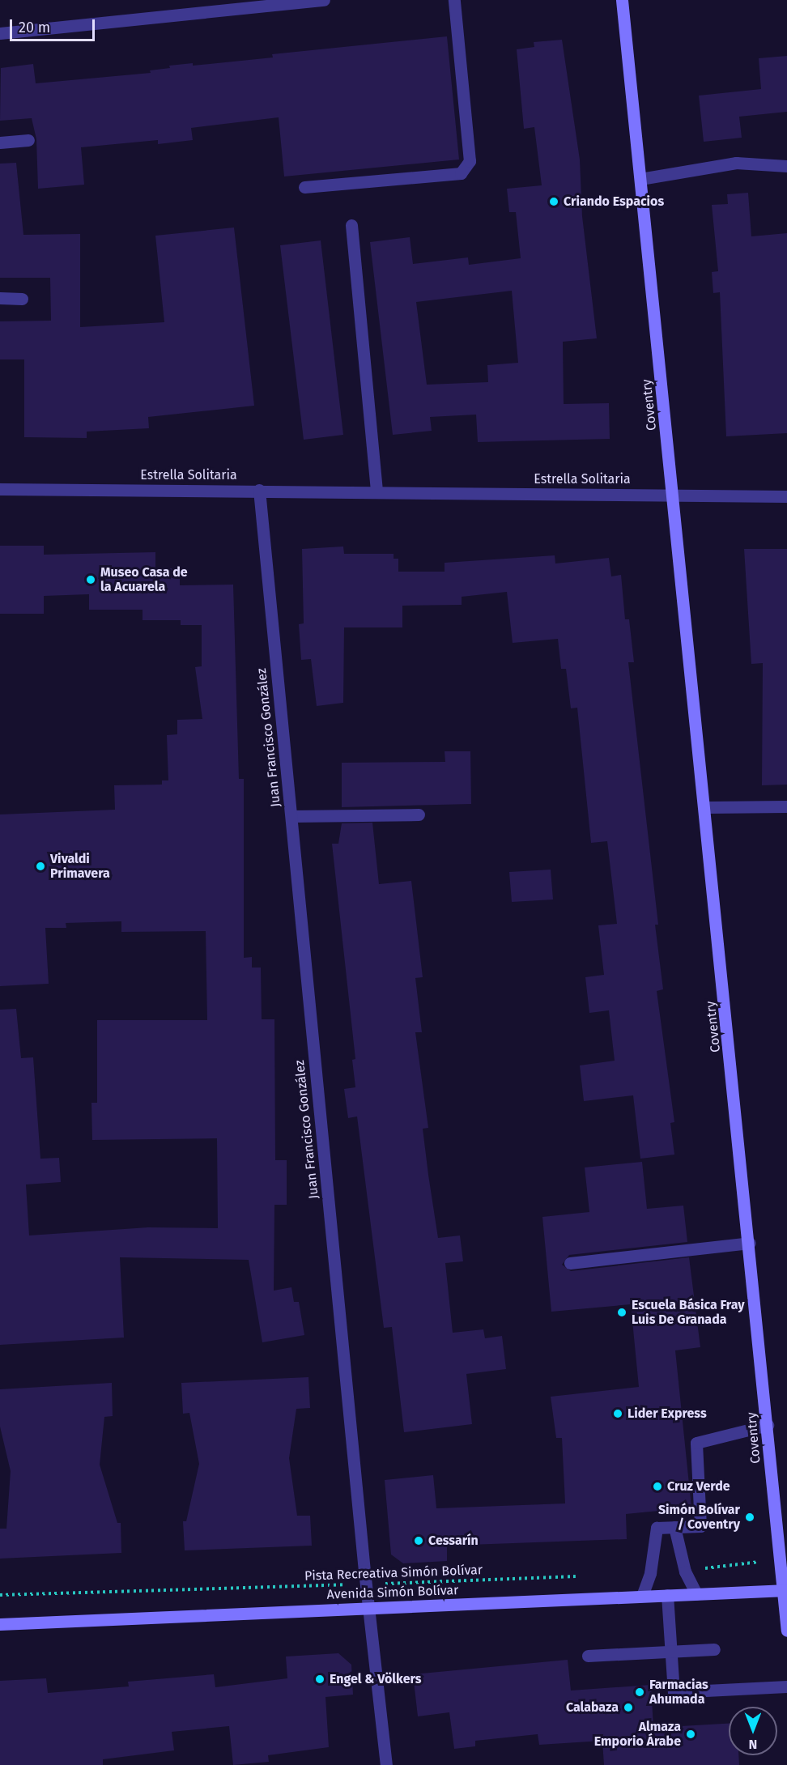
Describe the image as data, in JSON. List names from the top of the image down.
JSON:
{
  "streets": {
    "street": [
      "Coventry",
      "Estrella Solitaria",
      "Juan Francisco González",
      "Avenida Simón Bolívar"
    ],
    "path": ["Pista Recreativa Simón Bolívar"]
  },
  "crossings": [
    ["Coventry", "Estrella Solitaria"],
    ["Coventry", "Avenida Simón Bolívar"],
    ["Estrella Solitaria", "Juan Francisco González"],
    ["Juan Francisco González", "Pista Recreativa Simón Bolívar"],
    ["Juan Francisco González", "Avenida Simón Bolívar"]
  ],
  "places": [
    "Criando Espacios",
    "Museo Casa de la Acuarela",
    "Vivaldi Primavera",
    "Escuela Básica Fray Luis De Granada",
    "Lider Express",
    "Cruz Verde",
    "Simón Bolívar / Coventry",
    "Cessarín",
    "Engel & Völkers",
    "Farmacias Ahumada",
    "Calabaza",
    "Almaza Emporio Árabe"
  ],
  "scale_bar": "20 m",
  "north": "bottom"
}
